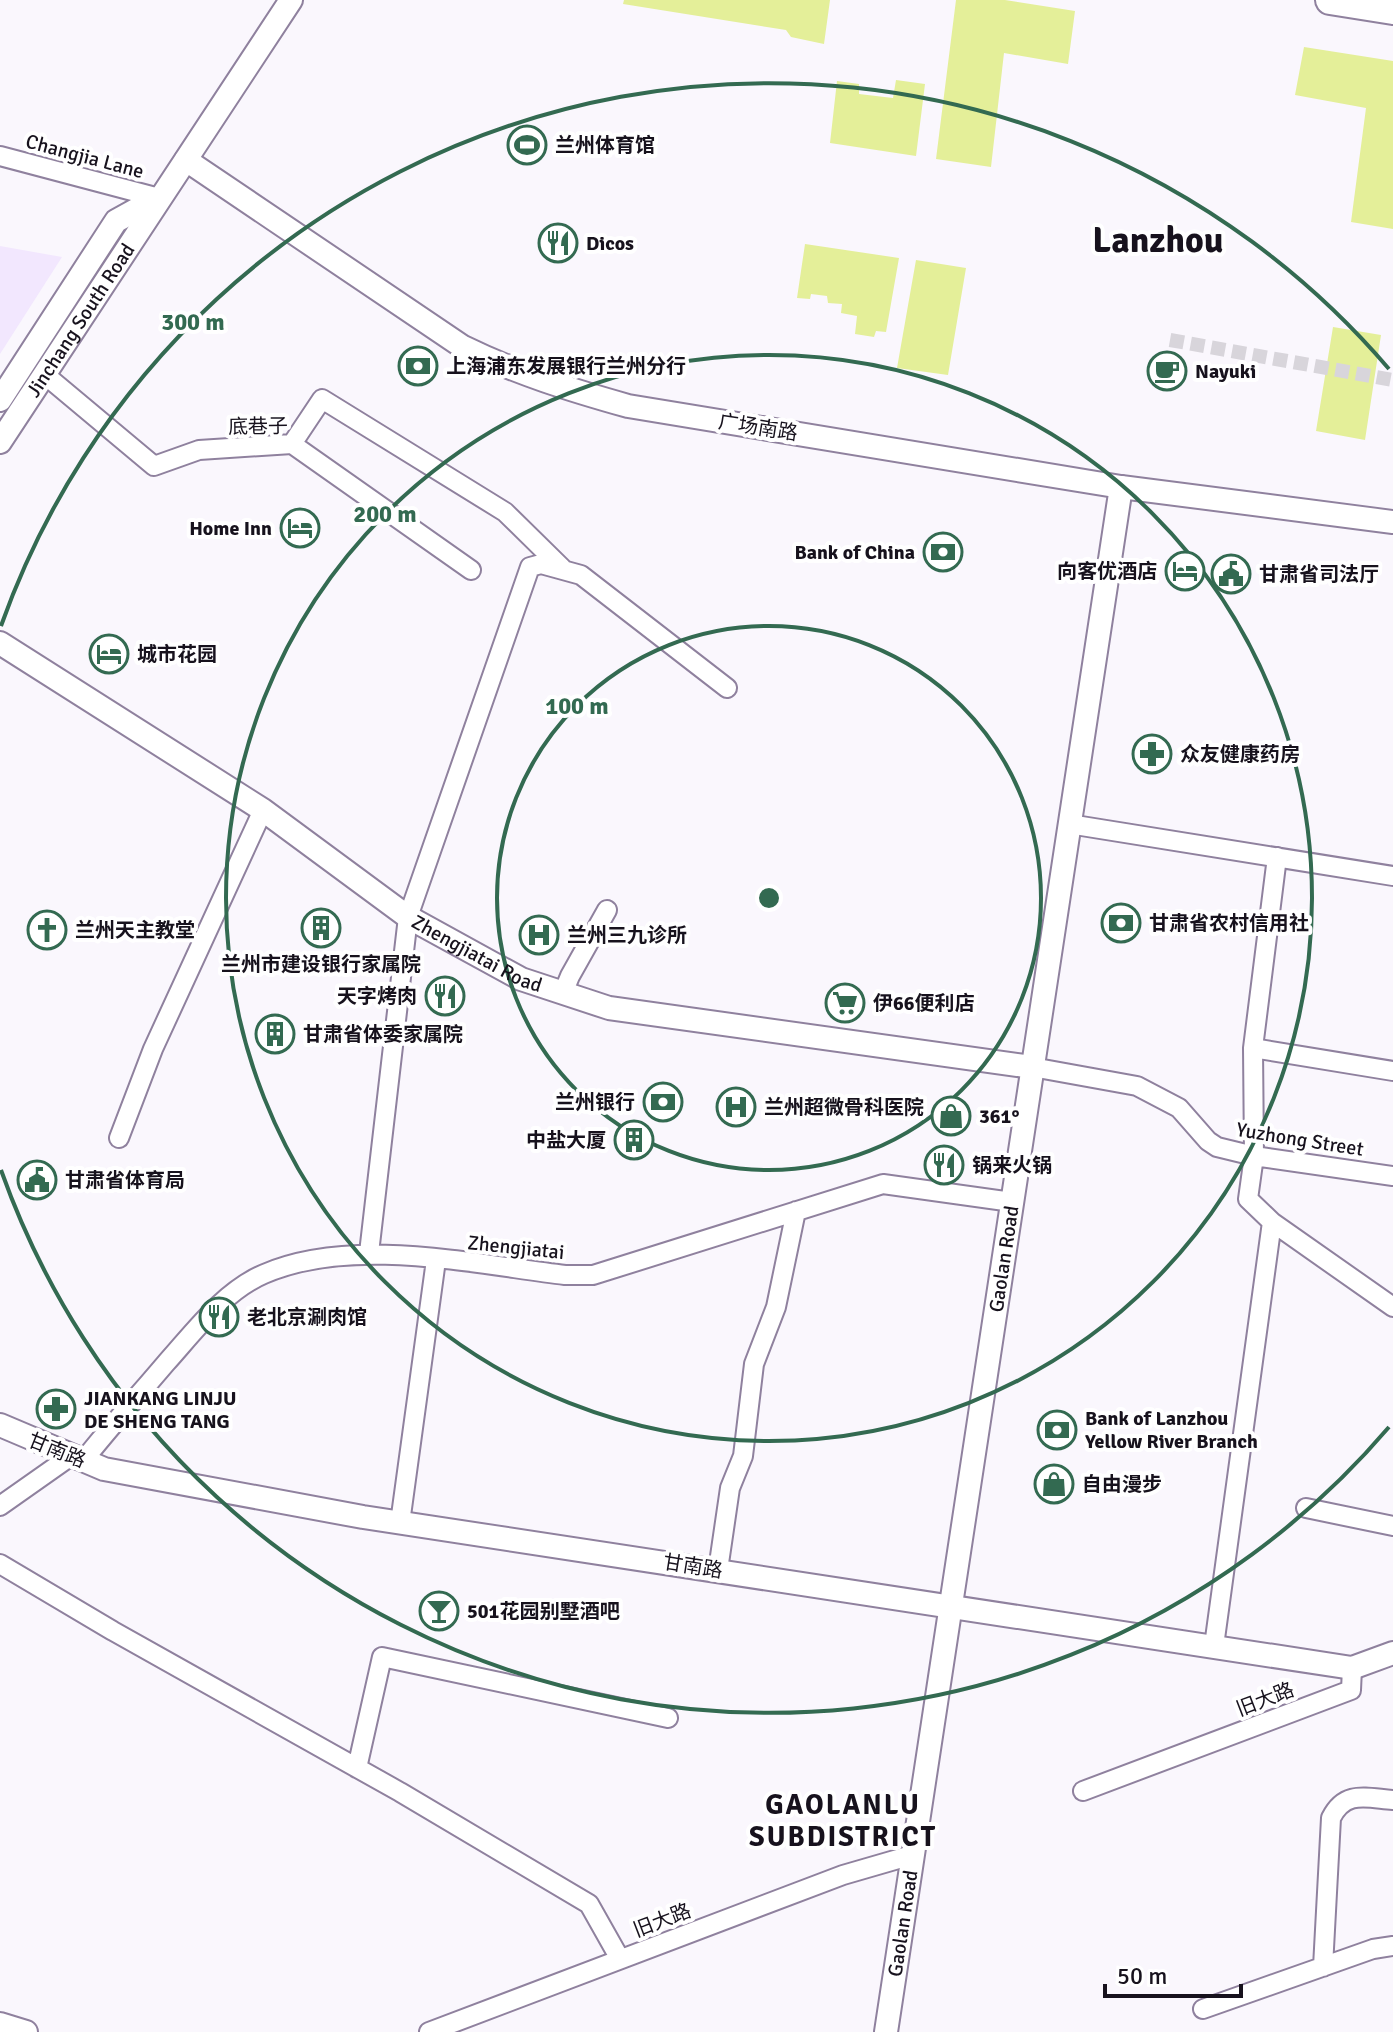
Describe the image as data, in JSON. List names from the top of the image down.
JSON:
{
  "streets": {
    "street": [
      "Changjia Lane",
      "Jinchang South Road",
      "底巷子",
      "广场南路",
      "Zhengjiatai Road",
      "Yuzhong Street",
      "Zhengjiatai",
      "Gaolan Road",
      "甘南路",
      "旧大路"
    ]
  },
  "crossings": [
    ["Changjia Lane", "Jinchang South Road"],
    ["Jinchang South Road", "底巷子"],
    ["Jinchang South Road", "广场南路"],
    ["广场南路", "Gaolan Road"],
    ["Zhengjiatai Road", "Yuzhong Street"],
    ["Zhengjiatai Road", "Gaolan Road"],
    ["Yuzhong Street", "Gaolan Road"],
    ["Zhengjiatai", "Gaolan Road"],
    ["Zhengjiatai", "甘南路"],
    ["Gaolan Road", "甘南路"],
    ["Gaolan Road", "旧大路"],
    ["甘南路", "旧大路"]
  ],
  "districts": ["Lanzhou", "GAOLANLU SUBDISTRICT"],
  "places": {
    "sports": ["兰州体育馆"],
    "restaurant": [
      "Dicos",
      "天字烤肉",
      "锅来火锅",
      "老北京涮肉馆"
    ],
    "bank": [
      "上海浦东发展银行兰州分行",
      "Bank of China",
      "甘肃省农村信用社",
      "兰州银行",
      "Bank of Lanzhou Yellow River Branch"
    ],
    "cafe": ["Nayuki"],
    "hotel": ["Home Inn", "向客优酒店", "城市花园"],
    "public building": ["甘肃省司法厅", "甘肃省体育局"],
    "pharmacy": ["众友健康药房", "JIANKANG LINJU DE SHENG TANG"],
    "building": ["兰州市建设银行家属院", "甘肃省体委家属院", "中盐大厦"],
    "church": ["兰州天主教堂"],
    "hospital": ["兰州三九诊所", "兰州超微骨科医院"],
    "supermarket": ["伊66便利店"],
    "shop": ["361°", "自由漫步"],
    "bar": ["501花园别墅酒吧"]
  },
  "scale_bar": "50 m",
  "rings": ["300 m", "200 m", "100 m"]
}
